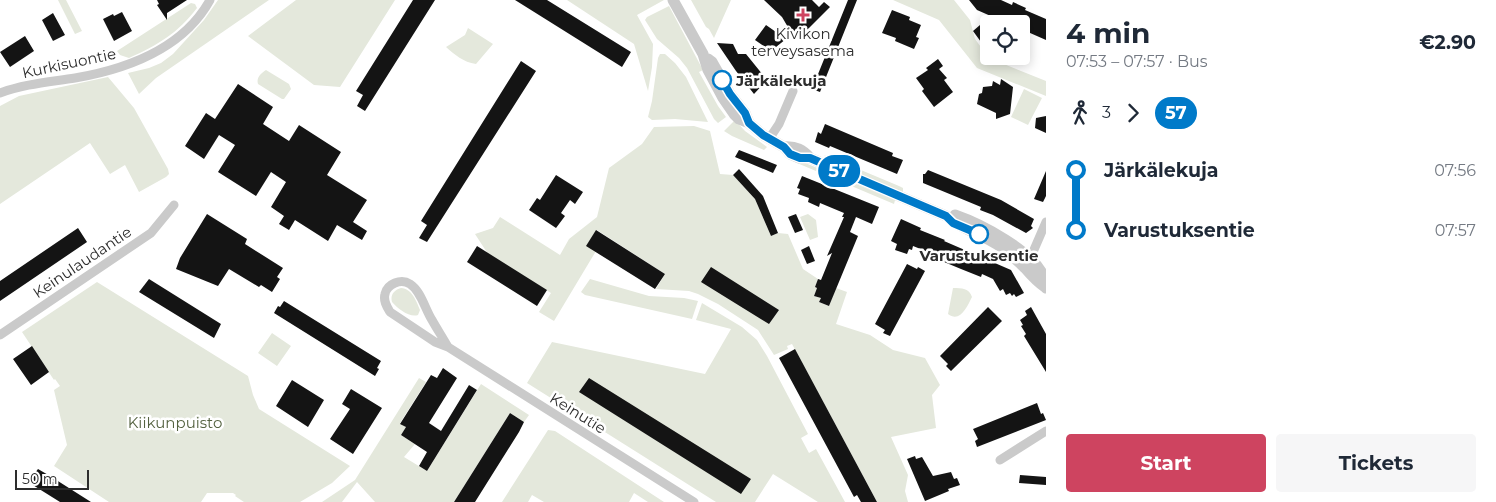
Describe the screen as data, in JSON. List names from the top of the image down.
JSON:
{
  "streets": {
    "street": ["Kurkisuontie", "Keinulaudantie", "Keinutie"]
  },
  "parks": ["Kiikunpuisto"],
  "places": {
    "health": ["Kivikon terveysasema"],
    "other": ["Järkälekuja", "Varustuksentie"]
  },
  "lines": ["bus line 57"],
  "scale_bar": "50 m",
  "page": {
    "on_map": "57",
    "heading": ["4 min", "07:53 – 07:57 · Bus", "€2.90"],
    "legs": ["3", "57"],
    "list": [
      {
        "name": "Järkälekuja",
        "value": "07:56"
      },
      {
        "name": "Varustuksentie",
        "value": "07:57"
      }
    ],
    "buttons": ["Start", "Tickets"],
    "scale": "50 m"
  }
}
